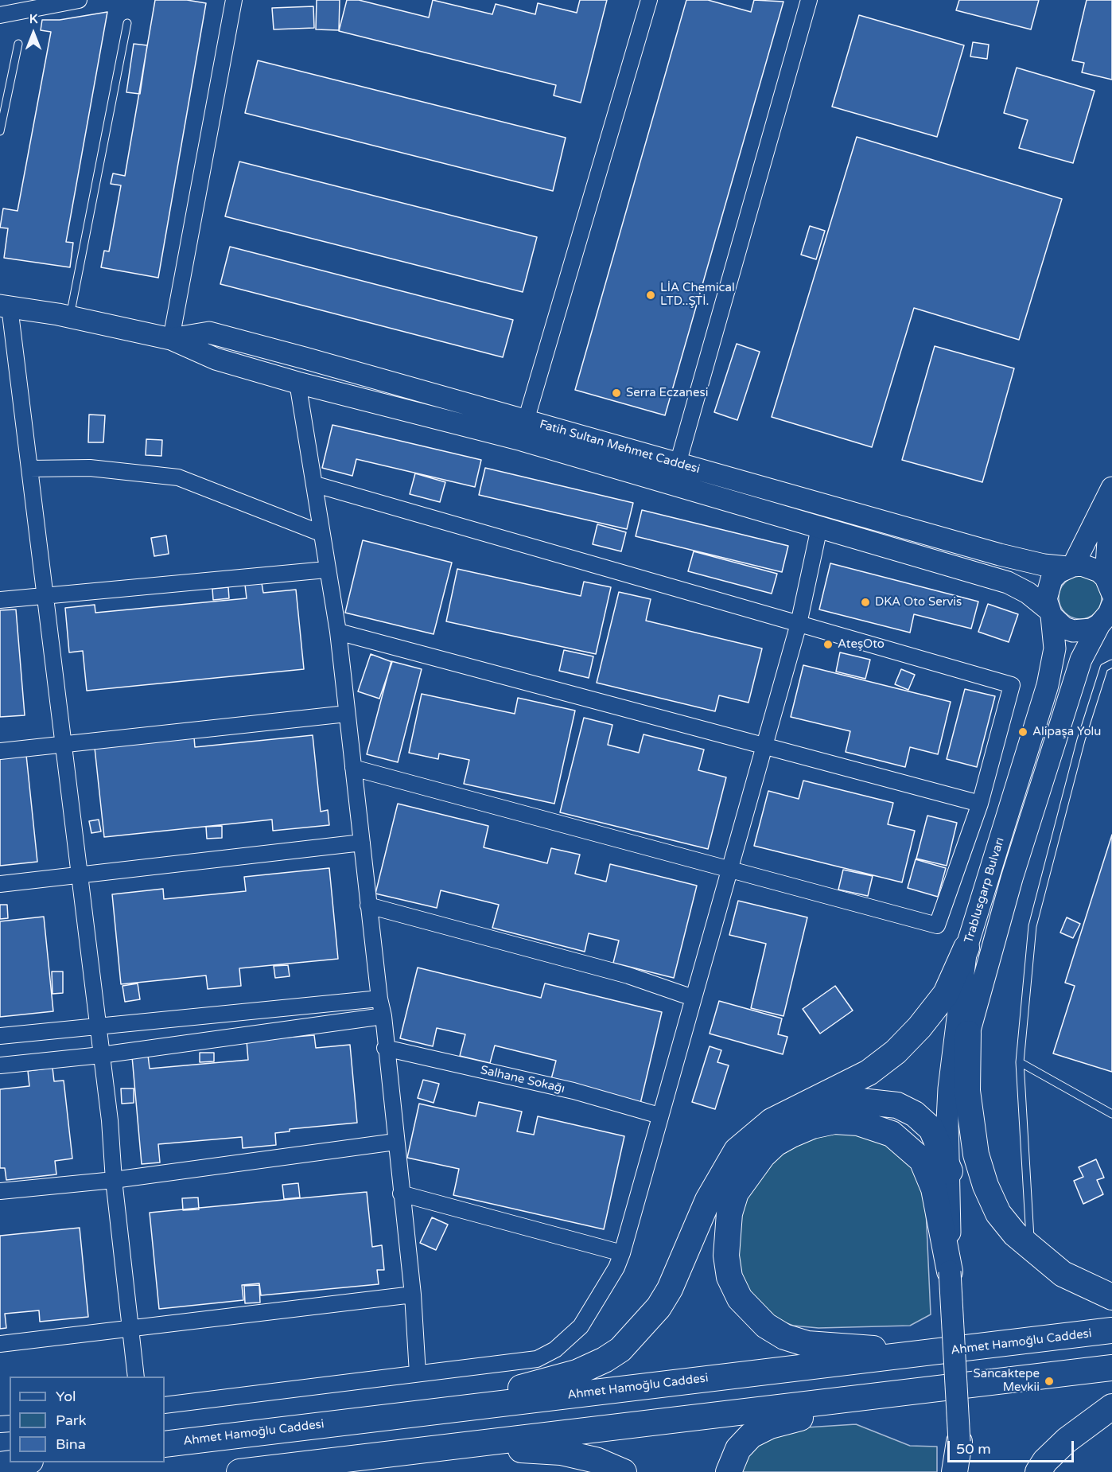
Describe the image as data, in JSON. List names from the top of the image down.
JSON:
{
  "streets": {
    "highway": ["Ahmet Hamoğlu Caddesi"],
    "main road": ["Fatih Sultan Mehmet Caddesi", "Trablusgarp Bulvarı"],
    "street": ["Salhane Sokağı"]
  },
  "crossings": [
    ["Fatih Sultan Mehmet Caddesi", "Trablusgarp Bulvarı"]
  ],
  "places": [
    "LİA Chemical LTD..ŞTİ.",
    "Serra Eczanesi",
    "DKA Oto Servis",
    "AteşOto",
    "Alipaşa Yolu",
    "Sancaktepe Mevkii"
  ],
  "legend": ["Yol", "Park", "Bina"],
  "scale_bar": "50 m",
  "north": "top"
}
